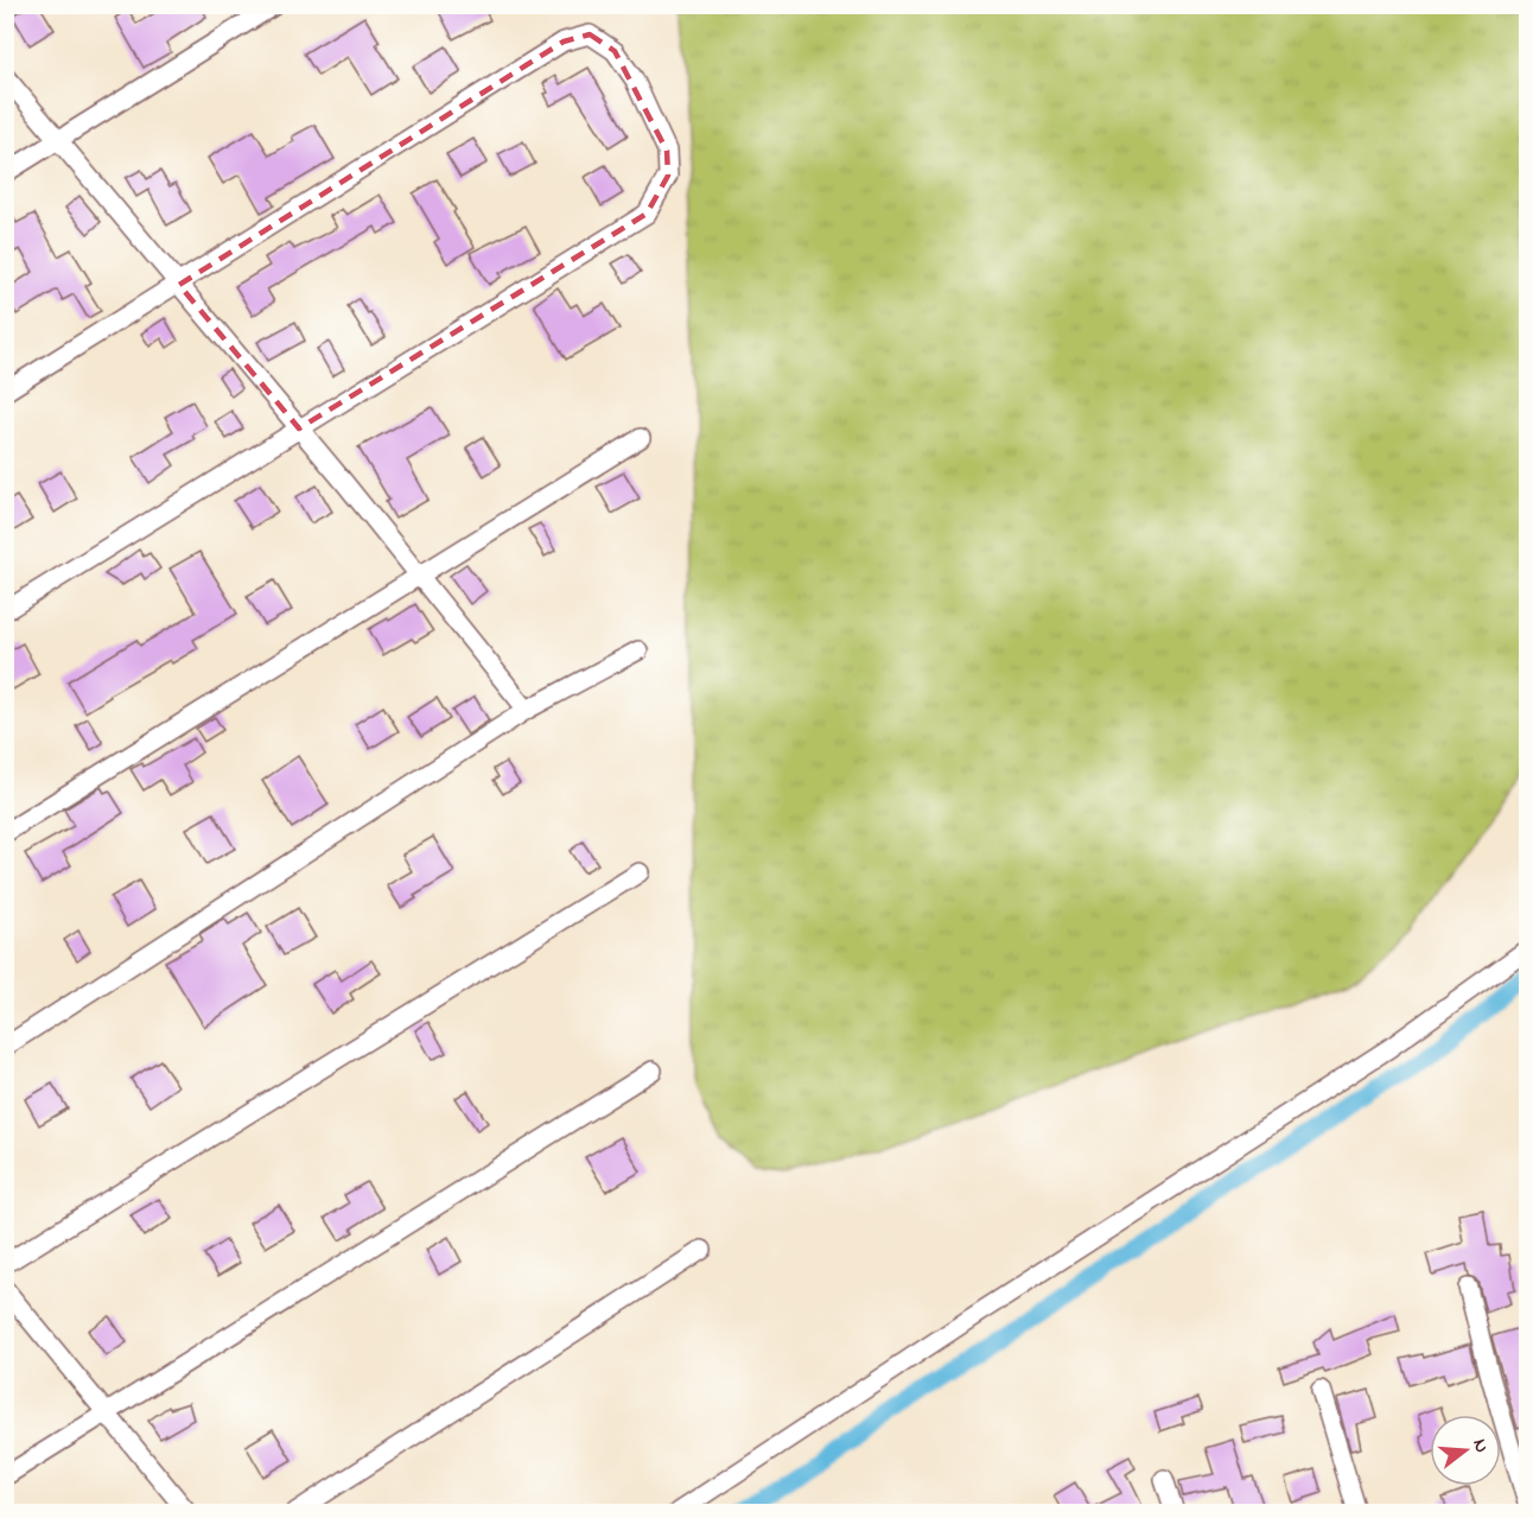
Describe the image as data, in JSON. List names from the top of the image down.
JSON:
{
  "north": "right"
}
